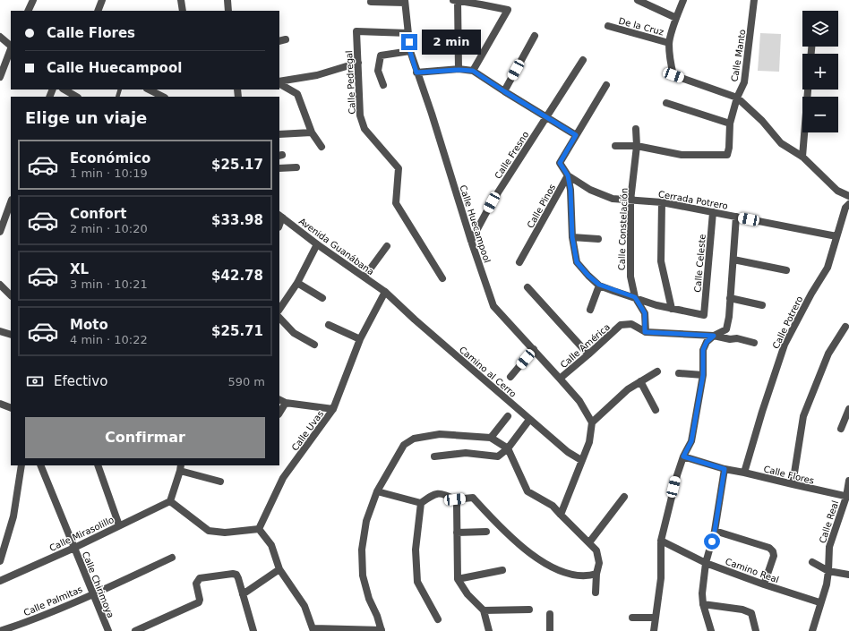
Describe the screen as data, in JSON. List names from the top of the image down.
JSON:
{
  "streets": {
    "street": [
      "De la Cruz",
      "Calle Manto",
      "Calle Pedregal",
      "Calle Fresno",
      "Cerrada Potrero",
      "Calle Pinos",
      "Calle Huecampool",
      "Calle Constelación",
      "Avenida Guanábana",
      "Calle Celeste",
      "Calle Potrero",
      "Calle América",
      "Camino al Cerro",
      "Calle Uvas",
      "Calle Flores",
      "Calle Real",
      "Calle Mirasolillo",
      "Camino Real",
      "Calle Chirimoya",
      "Calle Palmitas"
    ]
  },
  "crossings": [
    ["Calle Manto", "Calle Constelación"],
    ["Calle Pedregal", "Calle Huecampool"],
    ["Calle Fresno", "Calle Huecampool"],
    ["Cerrada Potrero", "Calle Pinos"],
    ["Cerrada Potrero", "Calle Constelación"],
    ["Cerrada Potrero", "Calle Celeste"],
    ["Cerrada Potrero", "Calle Potrero"],
    ["Calle Huecampool", "Calle América"],
    ["Calle Constelación", "Calle América"],
    ["Avenida Guanábana", "Camino al Cerro"],
    ["Avenida Guanábana", "Calle Uvas"],
    ["Calle Potrero", "Calle Flores"],
    ["Camino al Cerro", "Calle Uvas"],
    ["Calle Flores", "Calle Real"],
    ["Calle Real", "Camino Real"],
    ["Calle Mirasolillo", "Calle Chirimoya"],
    ["Calle Chirimoya", "Calle Palmitas"]
  ],
  "page": {
    "map_buttons": ["+", "−"],
    "banner": ["Calle Flores", "Calle Huecampool"],
    "bubble": "2 min",
    "heading": "Elige un viaje",
    "list": [
      {
        "name": "Económico",
        "note": "1 min · 10:19",
        "value": "$25.17"
      },
      {
        "name": "Confort",
        "note": "2 min · 10:20",
        "value": "$33.98"
      },
      {
        "name": "XL",
        "note": "3 min · 10:21",
        "value": "$42.78"
      },
      {
        "name": "Moto",
        "note": "4 min · 10:22",
        "value": "$25.71"
      }
    ],
    "pay": ["Efectivo", "590 m"],
    "buttons": "Confirmar"
  }
}
